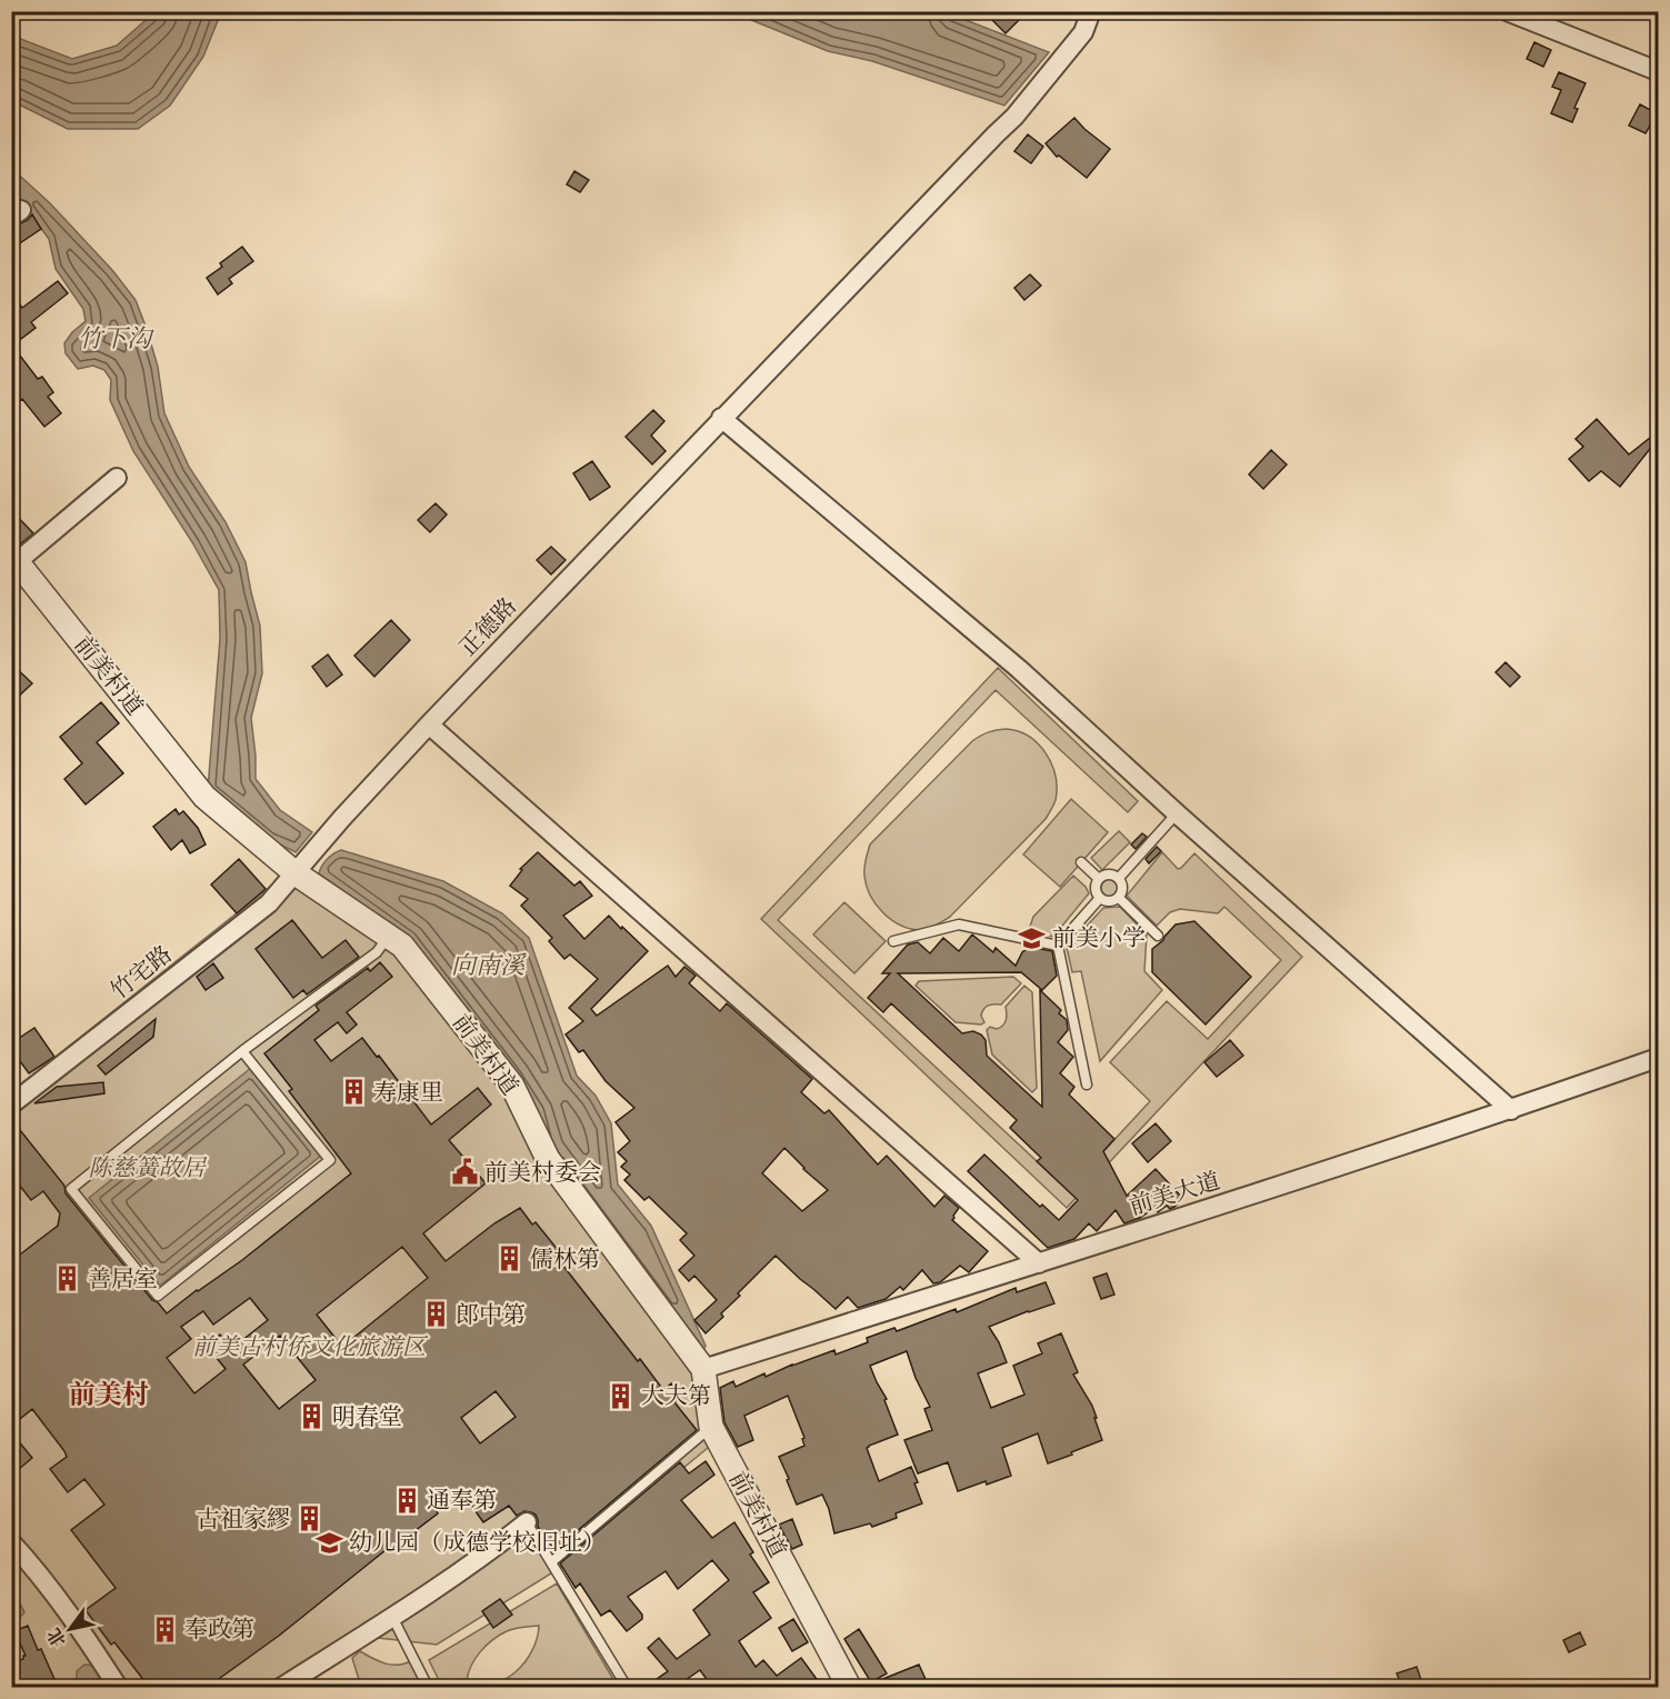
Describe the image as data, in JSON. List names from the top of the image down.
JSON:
{
  "streets": {
    "street": [
      "正德路",
      "前美村道",
      "竹宅路",
      "前美大道"
    ]
  },
  "crossings": [
    ["正德路", "前美村道"],
    ["正德路", "竹宅路"],
    ["前美村道", "竹宅路"],
    ["前美村道", "前美大道"]
  ],
  "districts": ["前美村"],
  "water": ["竹下沟", "向南溪"],
  "parks": ["陈慈簧故居", "前美古村侨文化旅游区"],
  "places": {
    "school or university": ["前美小学", "幼儿园（成德学校旧址）"],
    "building": [
      "寿康里",
      "儒林第",
      "善居室",
      "郎中第",
      "大夫第",
      "明春堂",
      "通奉第",
      "古祖家繆",
      "奉政第"
    ],
    "public building": ["前美村委会"]
  },
  "north": "bottom left"
}
